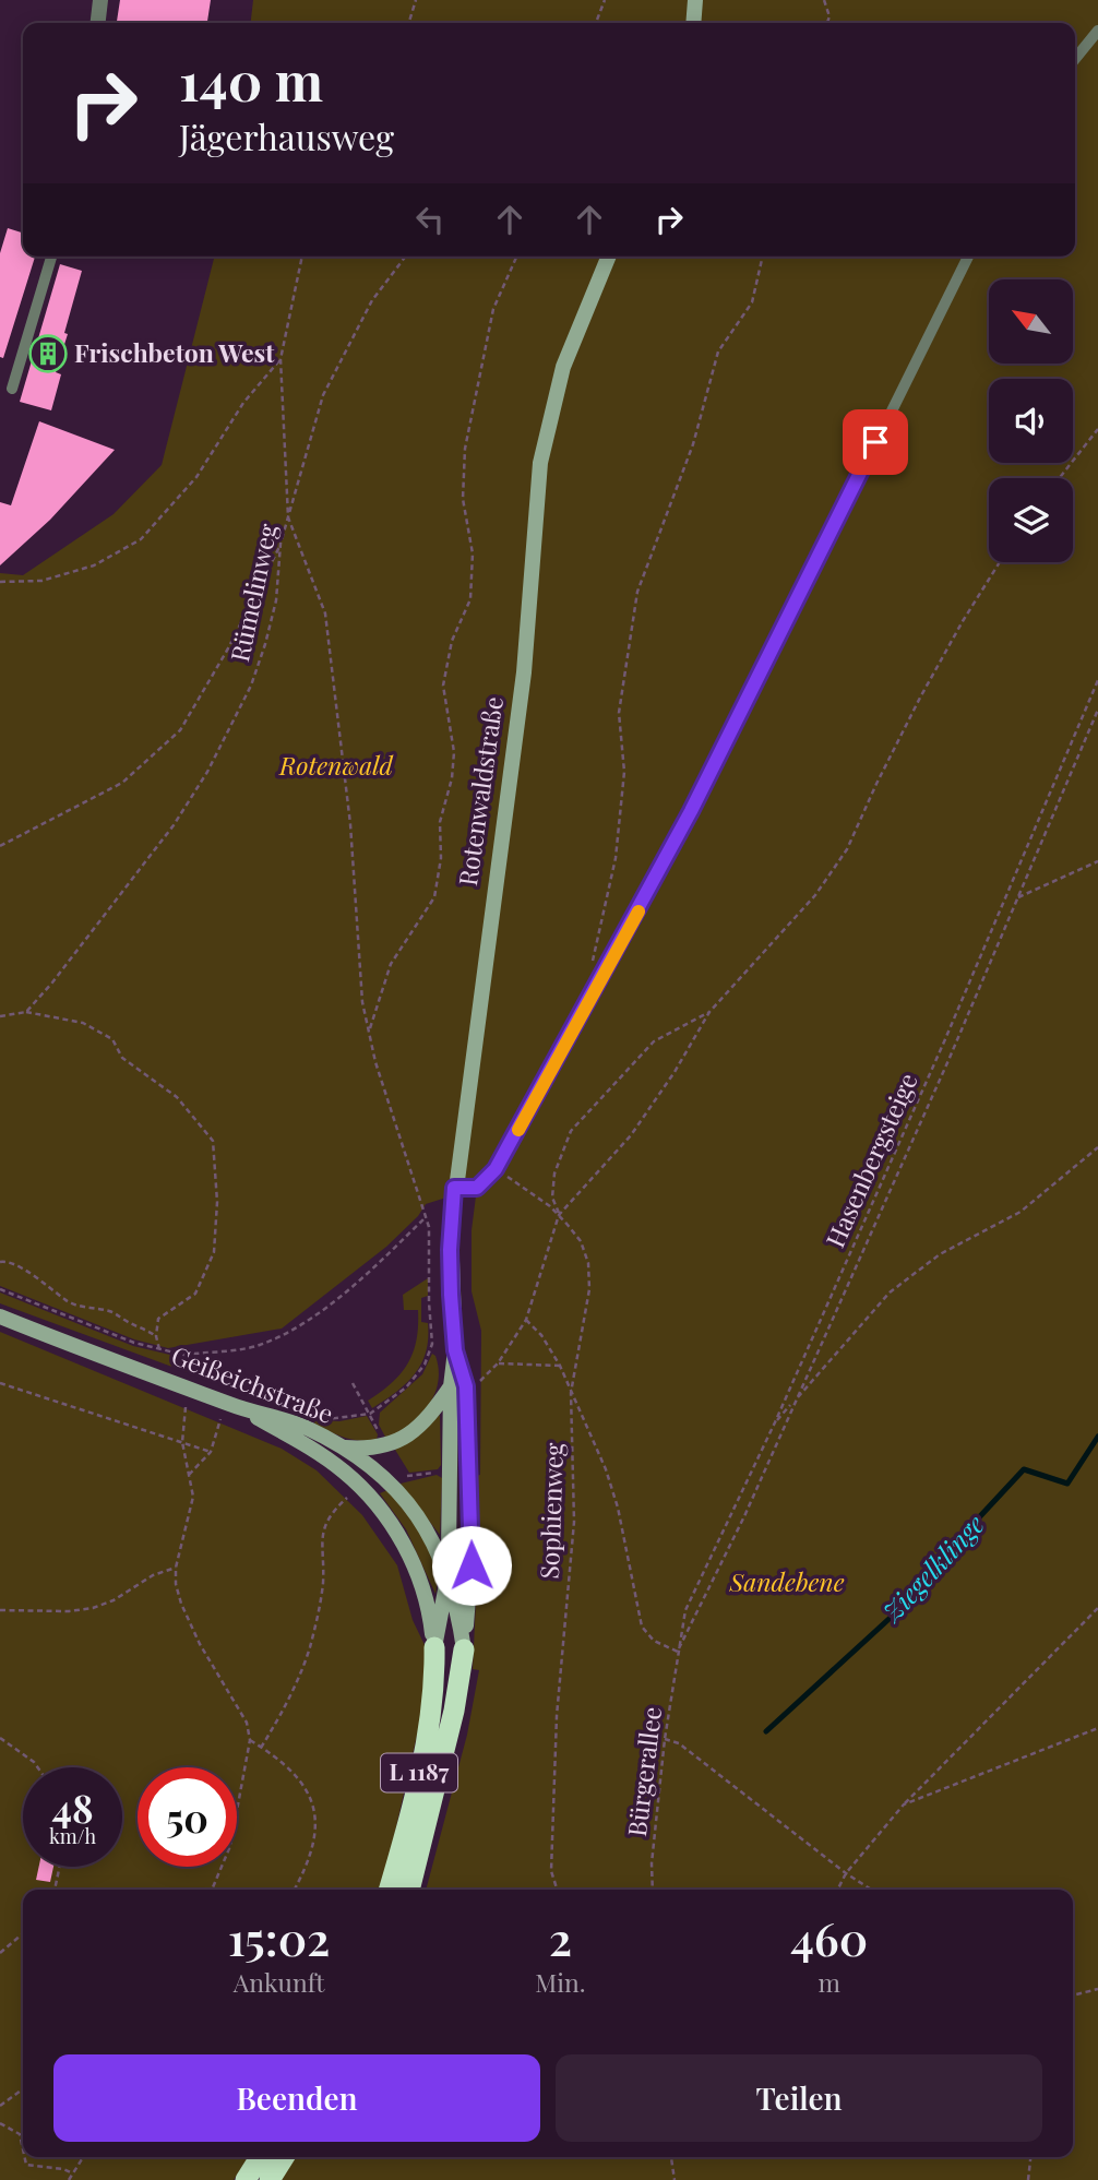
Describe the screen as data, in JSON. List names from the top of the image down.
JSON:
{
  "streets": {
    "highway": ["Rotenwaldstraße", "L 1187"],
    "main road": ["Geißeichstraße"],
    "path": [
      "Rümelinweg",
      "Hasenbergsteige",
      "Sophienweg",
      "Bürgerallee"
    ]
  },
  "crossings": [
    ["Rotenwaldstraße", "Geißeichstraße"],
    ["Hasenbergsteige", "Bürgerallee"]
  ],
  "water": ["Ziegelklinge"],
  "parks": ["Rotenwald", "Sandebene"],
  "places": {
    "building": ["Frischbeton West"]
  },
  "north": "top left",
  "page": {
    "turn": ["140 m", "Jägerhausweg"],
    "speed": "48 km/h",
    "limit": "50",
    "eta": [
      "15:02",
      "Ankunft",
      "2",
      "Min.",
      "460",
      "m"
    ],
    "buttons": ["Beenden", "Teilen"]
  }
}
